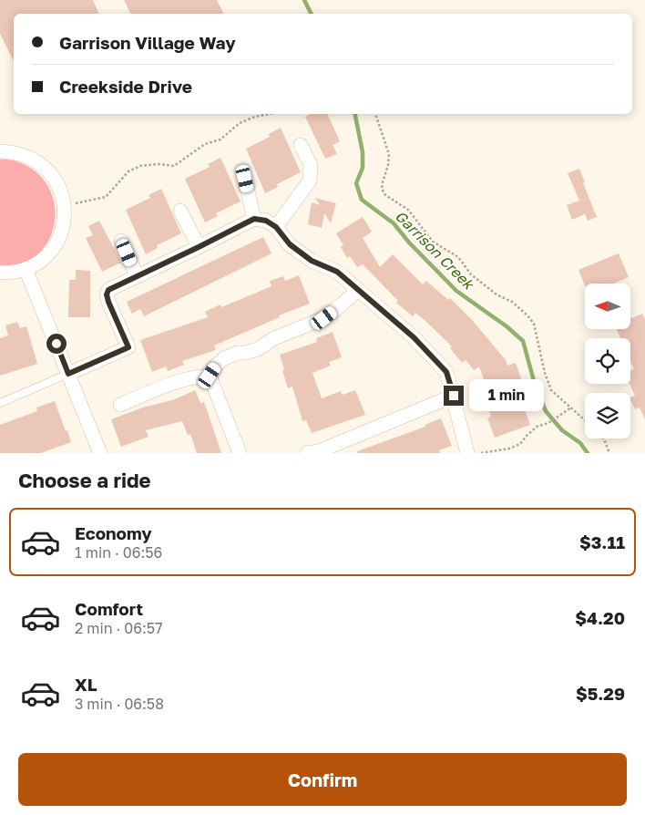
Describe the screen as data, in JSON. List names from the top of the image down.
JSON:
{
  "water": ["Garrison Creek"],
  "north": "left",
  "page": {
    "banner": ["Garrison Village Way", "Creekside Drive"],
    "bubble": "1 min",
    "heading": "Choose a ride",
    "list": [
      {
        "name": "Economy",
        "note": "1 min · 06:56",
        "value": "$3.11"
      },
      {
        "name": "Comfort",
        "note": "2 min · 06:57",
        "value": "$4.20"
      },
      {
        "name": "XL",
        "note": "3 min · 06:58",
        "value": "$5.29"
      }
    ],
    "buttons": "Confirm"
  }
}
